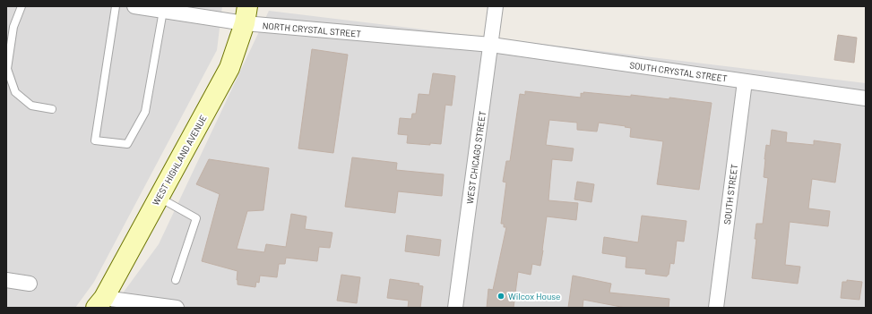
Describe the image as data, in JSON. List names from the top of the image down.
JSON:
{
  "streets": {
    "main road": ["WEST HIGHLAND AVENUE"],
    "street": [
      "NORTH CRYSTAL STREET",
      "SOUTH CRYSTAL STREET",
      "WEST CHICAGO STREET",
      "SOUTH STREET"
    ]
  },
  "crossings": [
    ["NORTH CRYSTAL STREET", "SOUTH CRYSTAL STREET"],
    ["NORTH CRYSTAL STREET", "WEST CHICAGO STREET"],
    ["NORTH CRYSTAL STREET", "WEST HIGHLAND AVENUE"],
    ["SOUTH CRYSTAL STREET", "WEST CHICAGO STREET"],
    ["SOUTH CRYSTAL STREET", "SOUTH STREET"]
  ],
  "places": ["Wilcox House"]
}
